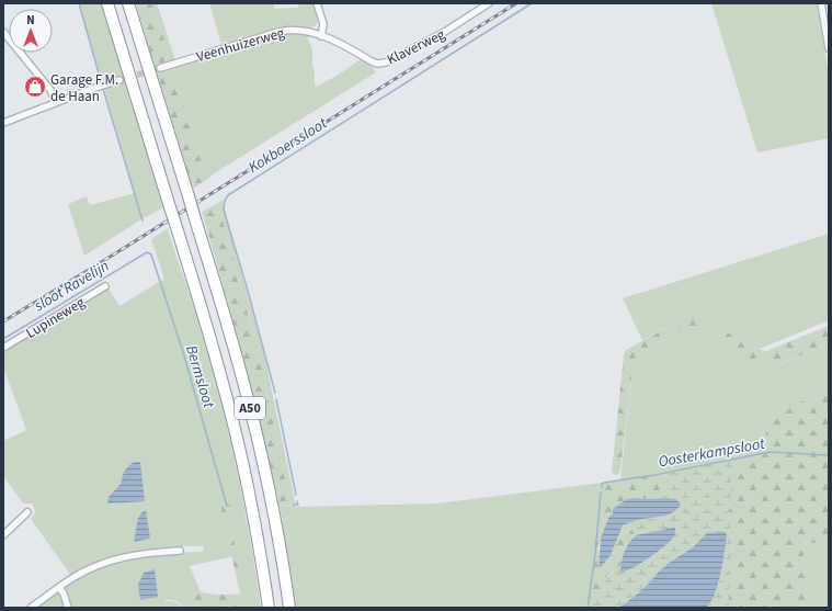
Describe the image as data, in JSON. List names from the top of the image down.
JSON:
{
  "streets": {
    "highway": ["A50"],
    "street": ["Veenhuizerweg", "Klaverweg", "Lupineweg"]
  },
  "crossings": [
    ["Veenhuizerweg", "Klaverweg"]
  ],
  "water": [
    "Kokboerssloot",
    "sloot Ravelijn",
    "Bermsloot",
    "Oosterkampsloot"
  ],
  "places": {
    "shop": ["Garage F.M. de Haan"]
  },
  "north": "top"
}
